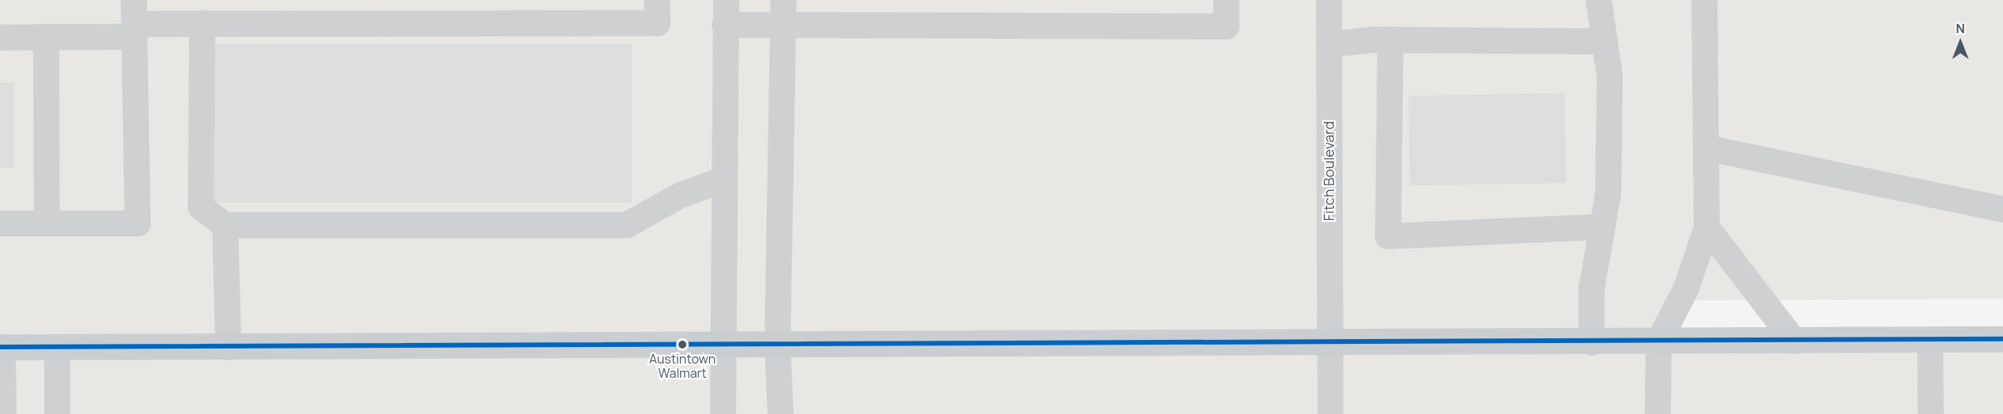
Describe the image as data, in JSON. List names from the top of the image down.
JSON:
{
  "streets": {
    "street": ["Fitch Boulevard"]
  },
  "places": ["Austintown Walmart"],
  "north": "top"
}
